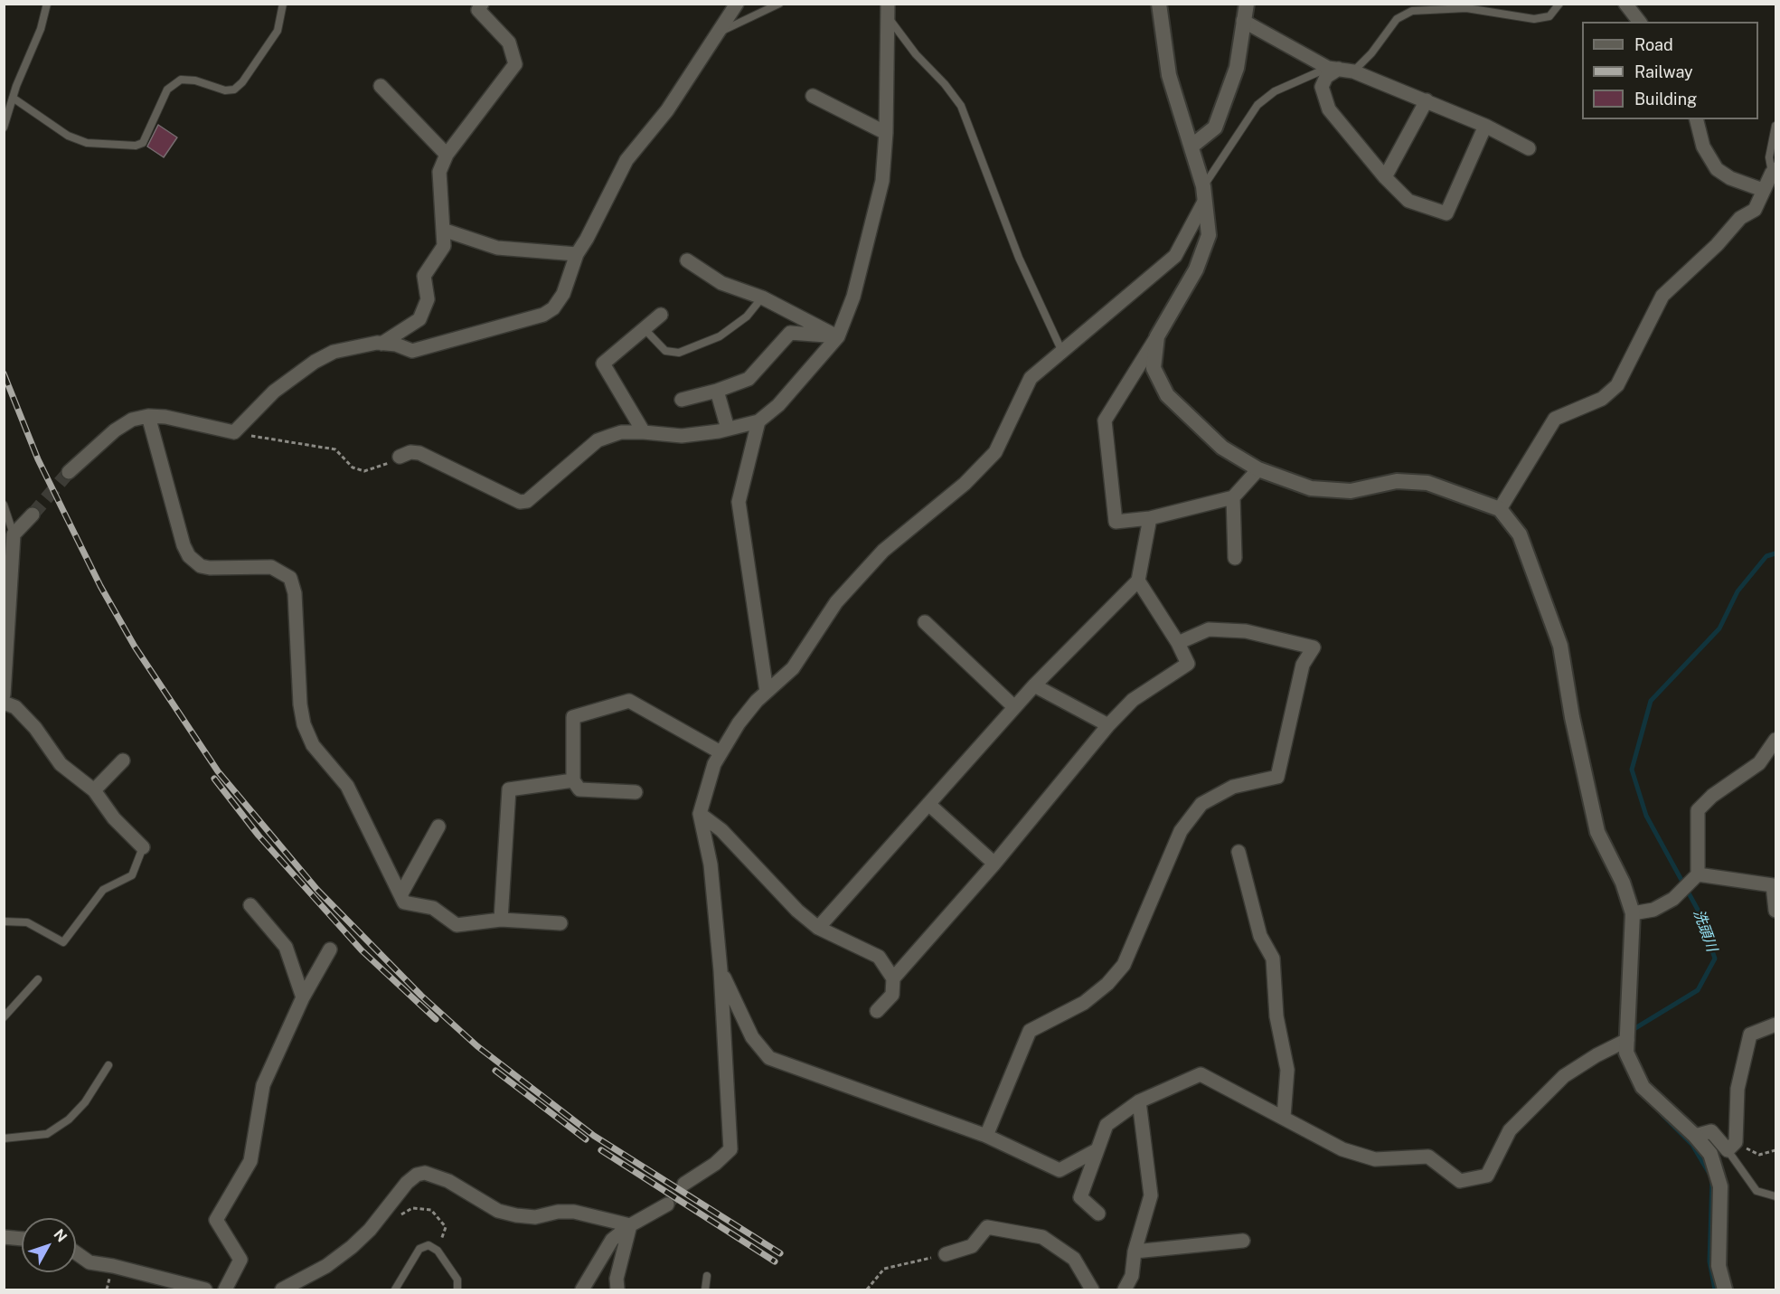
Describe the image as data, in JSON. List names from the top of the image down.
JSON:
{
  "water": ["洗頭川"],
  "legend": ["Road", "Railway", "Building"],
  "north": "top right"
}
